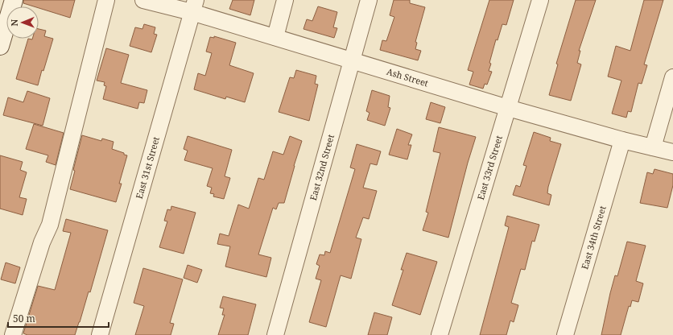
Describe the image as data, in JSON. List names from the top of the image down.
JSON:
{
  "streets": {
    "street": [
      "Ash Street",
      "East 31st Street",
      "East 32nd Street",
      "East 33rd Street",
      "East 34th Street"
    ]
  },
  "crossings": [
    ["Ash Street", "East 31st Street"],
    ["Ash Street", "East 32nd Street"],
    ["Ash Street", "East 33rd Street"],
    ["Ash Street", "East 34th Street"]
  ],
  "scale_bar": "50 m",
  "north": "left"
}
